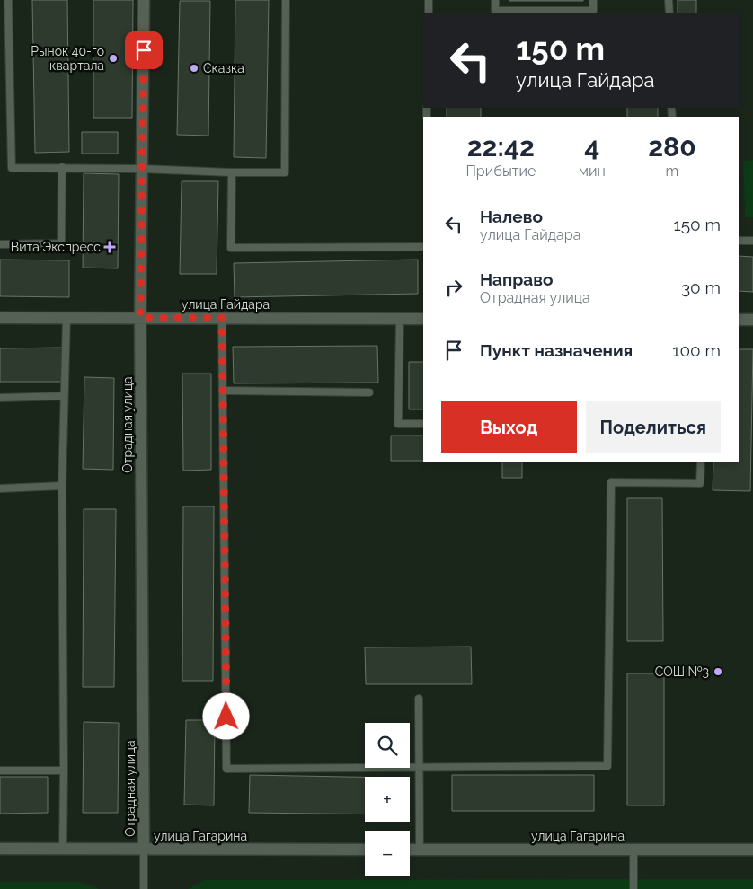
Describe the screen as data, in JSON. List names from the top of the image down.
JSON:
{
  "streets": {
    "street": ["улица Гайдара", "Отрадная улица", "улица Гагарина"]
  },
  "crossings": [
    ["улица Гайдара", "Отрадная улица"],
    ["Отрадная улица", "улица Гагарина"]
  ],
  "places": {
    "other": ["Рынок 40-го квартала", "Сказка", "СОШ №3"],
    "health": ["Вита Экспресс"]
  },
  "page": {
    "turn": ["150 m", "улица Гайдара"],
    "eta": [
      "22:42",
      "Прибытие",
      "4",
      "мин",
      "280",
      "m"
    ],
    "list": [
      {
        "name": "Налево",
        "note": "улица Гайдара",
        "value": "150 m"
      },
      {
        "name": "Направо",
        "note": "Отрадная улица",
        "value": "30 m"
      },
      {
        "name": "Пункт назначения",
        "value": "100 m"
      }
    ],
    "buttons": ["Выход", "Поделиться"],
    "map_buttons": ["+", "−"]
  }
}
